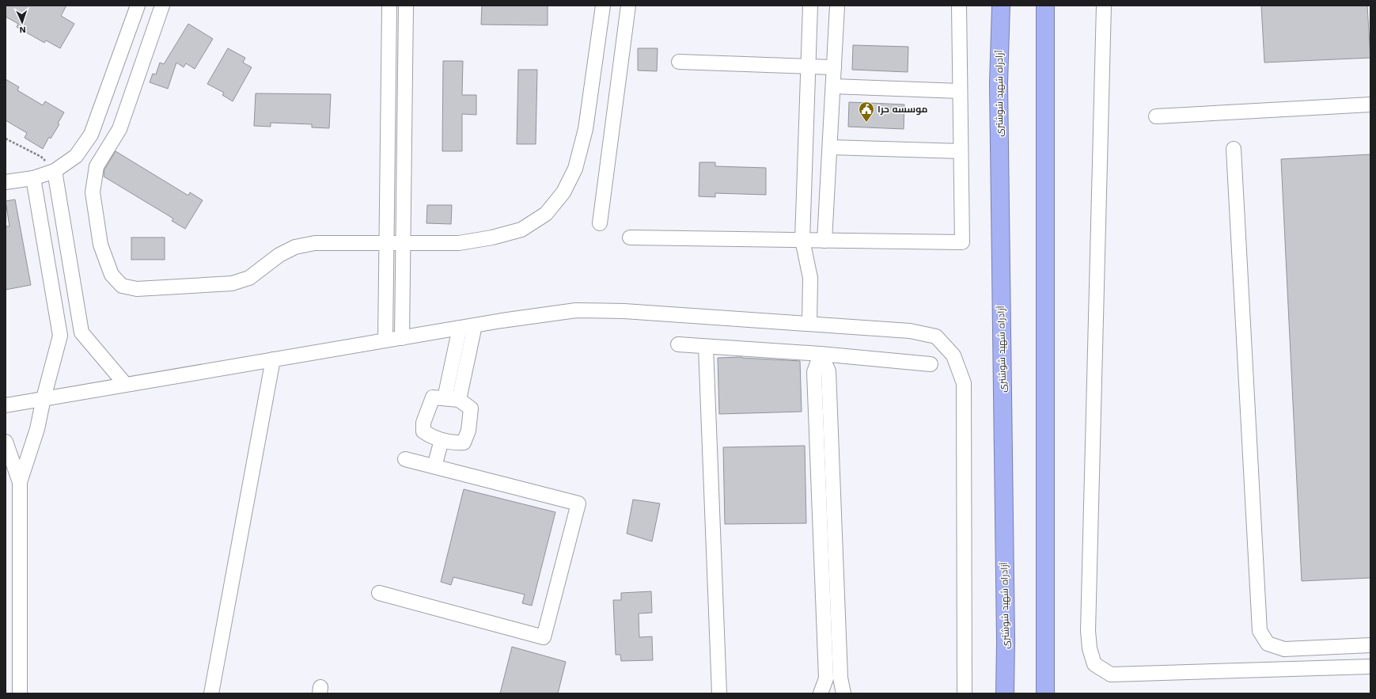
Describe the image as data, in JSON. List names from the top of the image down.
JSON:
{
  "streets": {
    "highway": ["آزادراه شهید شوشتری"]
  },
  "places": {
    "public building": ["موسسه حرا"]
  },
  "north": "bottom"
}
